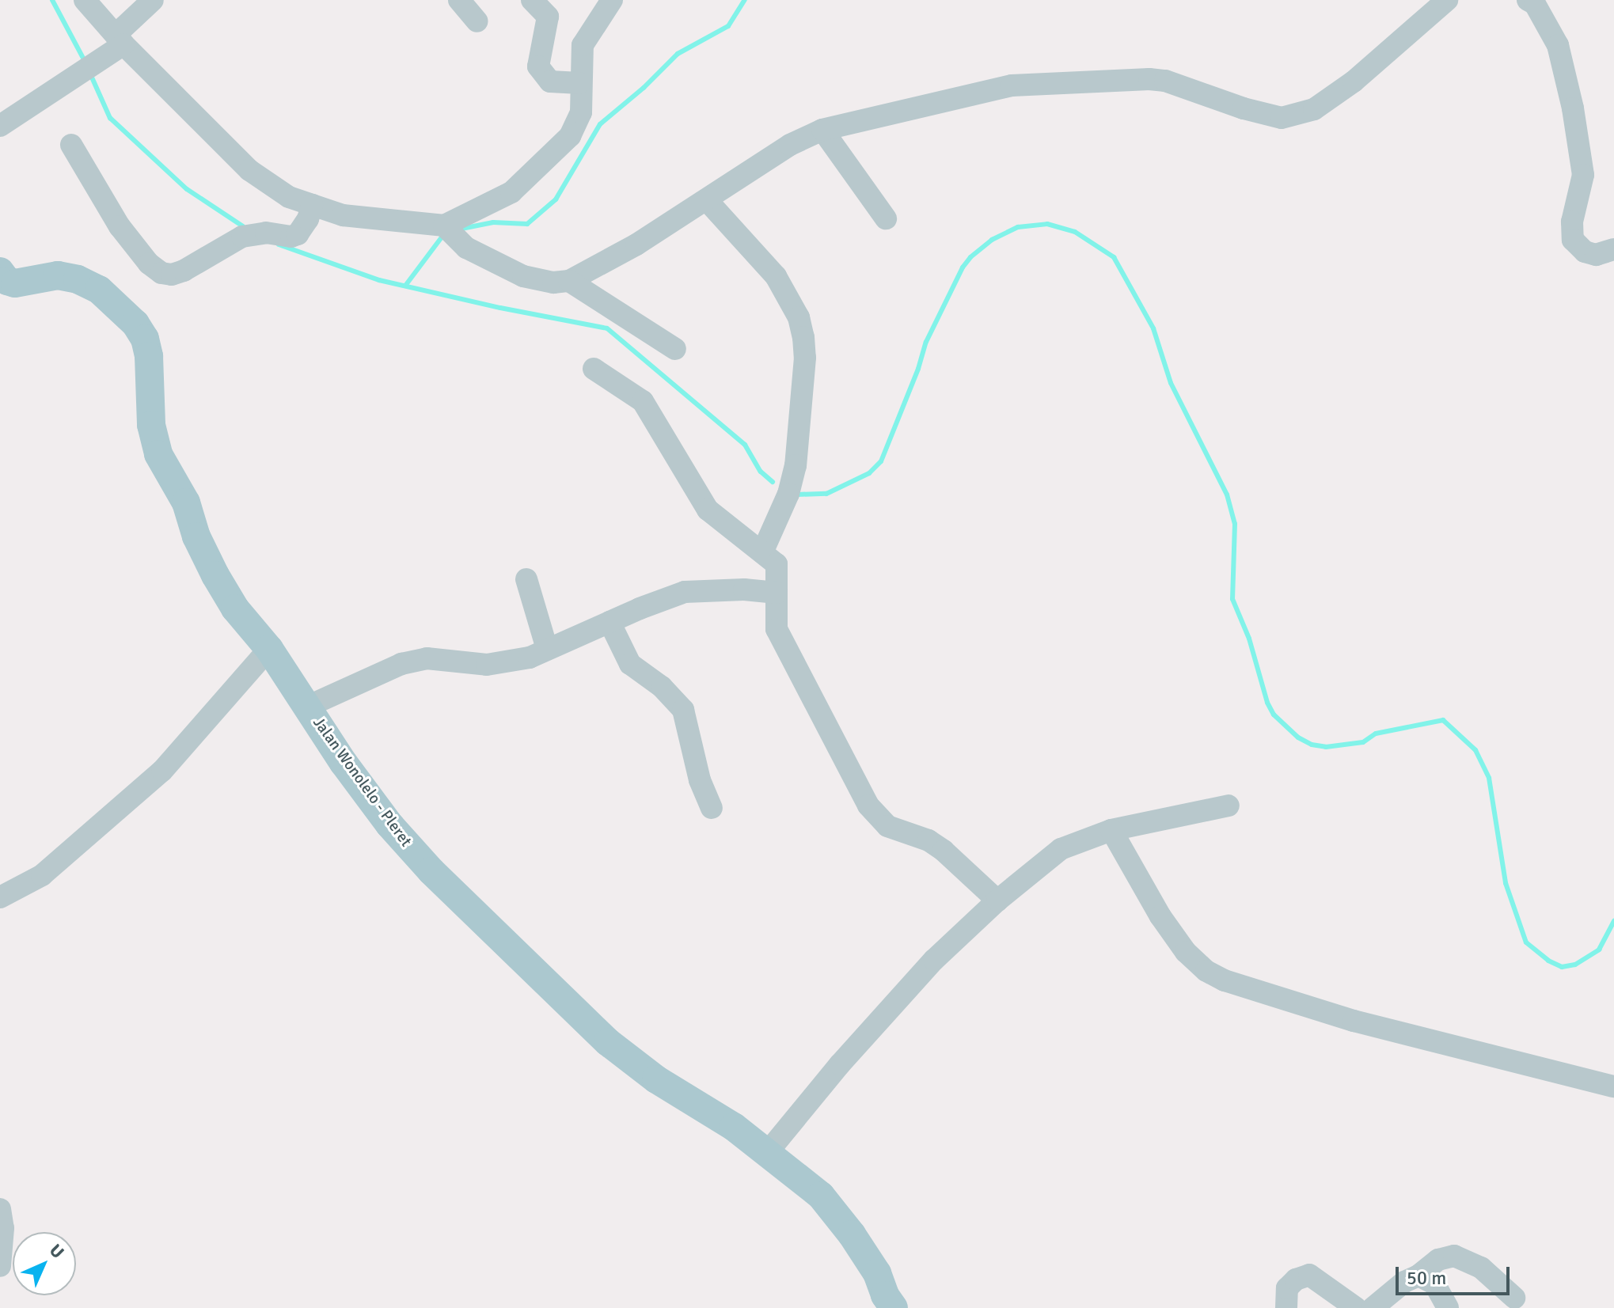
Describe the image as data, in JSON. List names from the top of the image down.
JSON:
{
  "streets": {
    "main road": ["Jalan Wonolelo - Pleret"]
  },
  "scale_bar": "50 m",
  "north": "top right"
}
